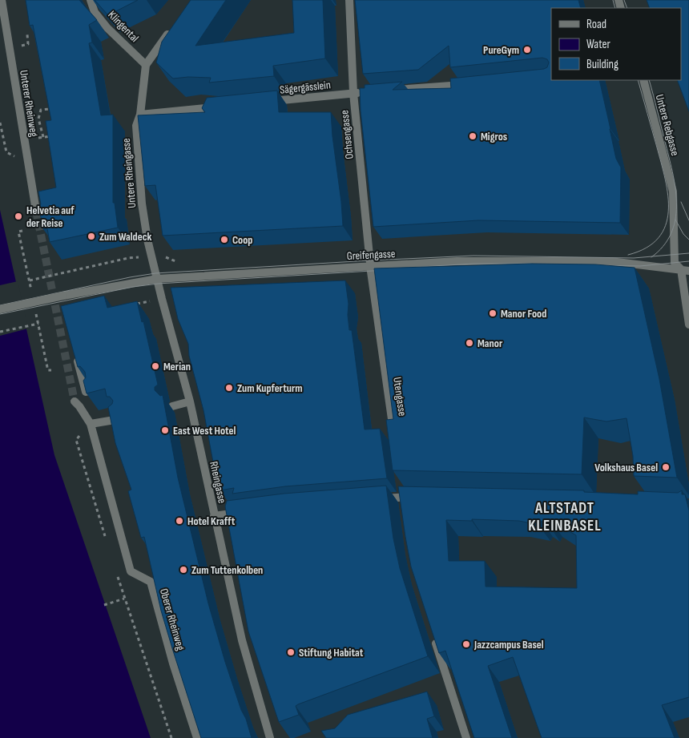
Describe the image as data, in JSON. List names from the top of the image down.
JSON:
{
  "streets": {
    "street": [
      "Klingental",
      "Sägergässlein",
      "Unterer Rheinweg",
      "Untere Rebgasse",
      "Ochsengasse",
      "Untere Rheingasse",
      "Greifengasse",
      "Utengasse",
      "Rheingasse",
      "Oberer Rheinweg"
    ]
  },
  "crossings": [
    ["Klingental", "Untere Rheingasse"],
    ["Sägergässlein", "Ochsengasse"],
    ["Untere Rebgasse", "Greifengasse"],
    ["Ochsengasse", "Greifengasse"],
    ["Ochsengasse", "Utengasse"],
    ["Untere Rheingasse", "Greifengasse"],
    ["Untere Rheingasse", "Rheingasse"],
    ["Greifengasse", "Utengasse"],
    ["Greifengasse", "Rheingasse"]
  ],
  "districts": ["ALTSTADT KLEINBASEL"],
  "places": [
    "PureGym",
    "Migros",
    "Helvetia auf der Reise",
    "Zum Waldeck",
    "Coop",
    "Manor Food",
    "Manor",
    "Merian",
    "Zum Kupferturm",
    "East West Hotel",
    "Volkshaus Basel",
    "Hotel Krafft",
    "Zum Tuttenkolben",
    "Jazzcampus Basel",
    "Stiftung Habitat"
  ],
  "legend": ["Road", "Water", "Building"]
}
